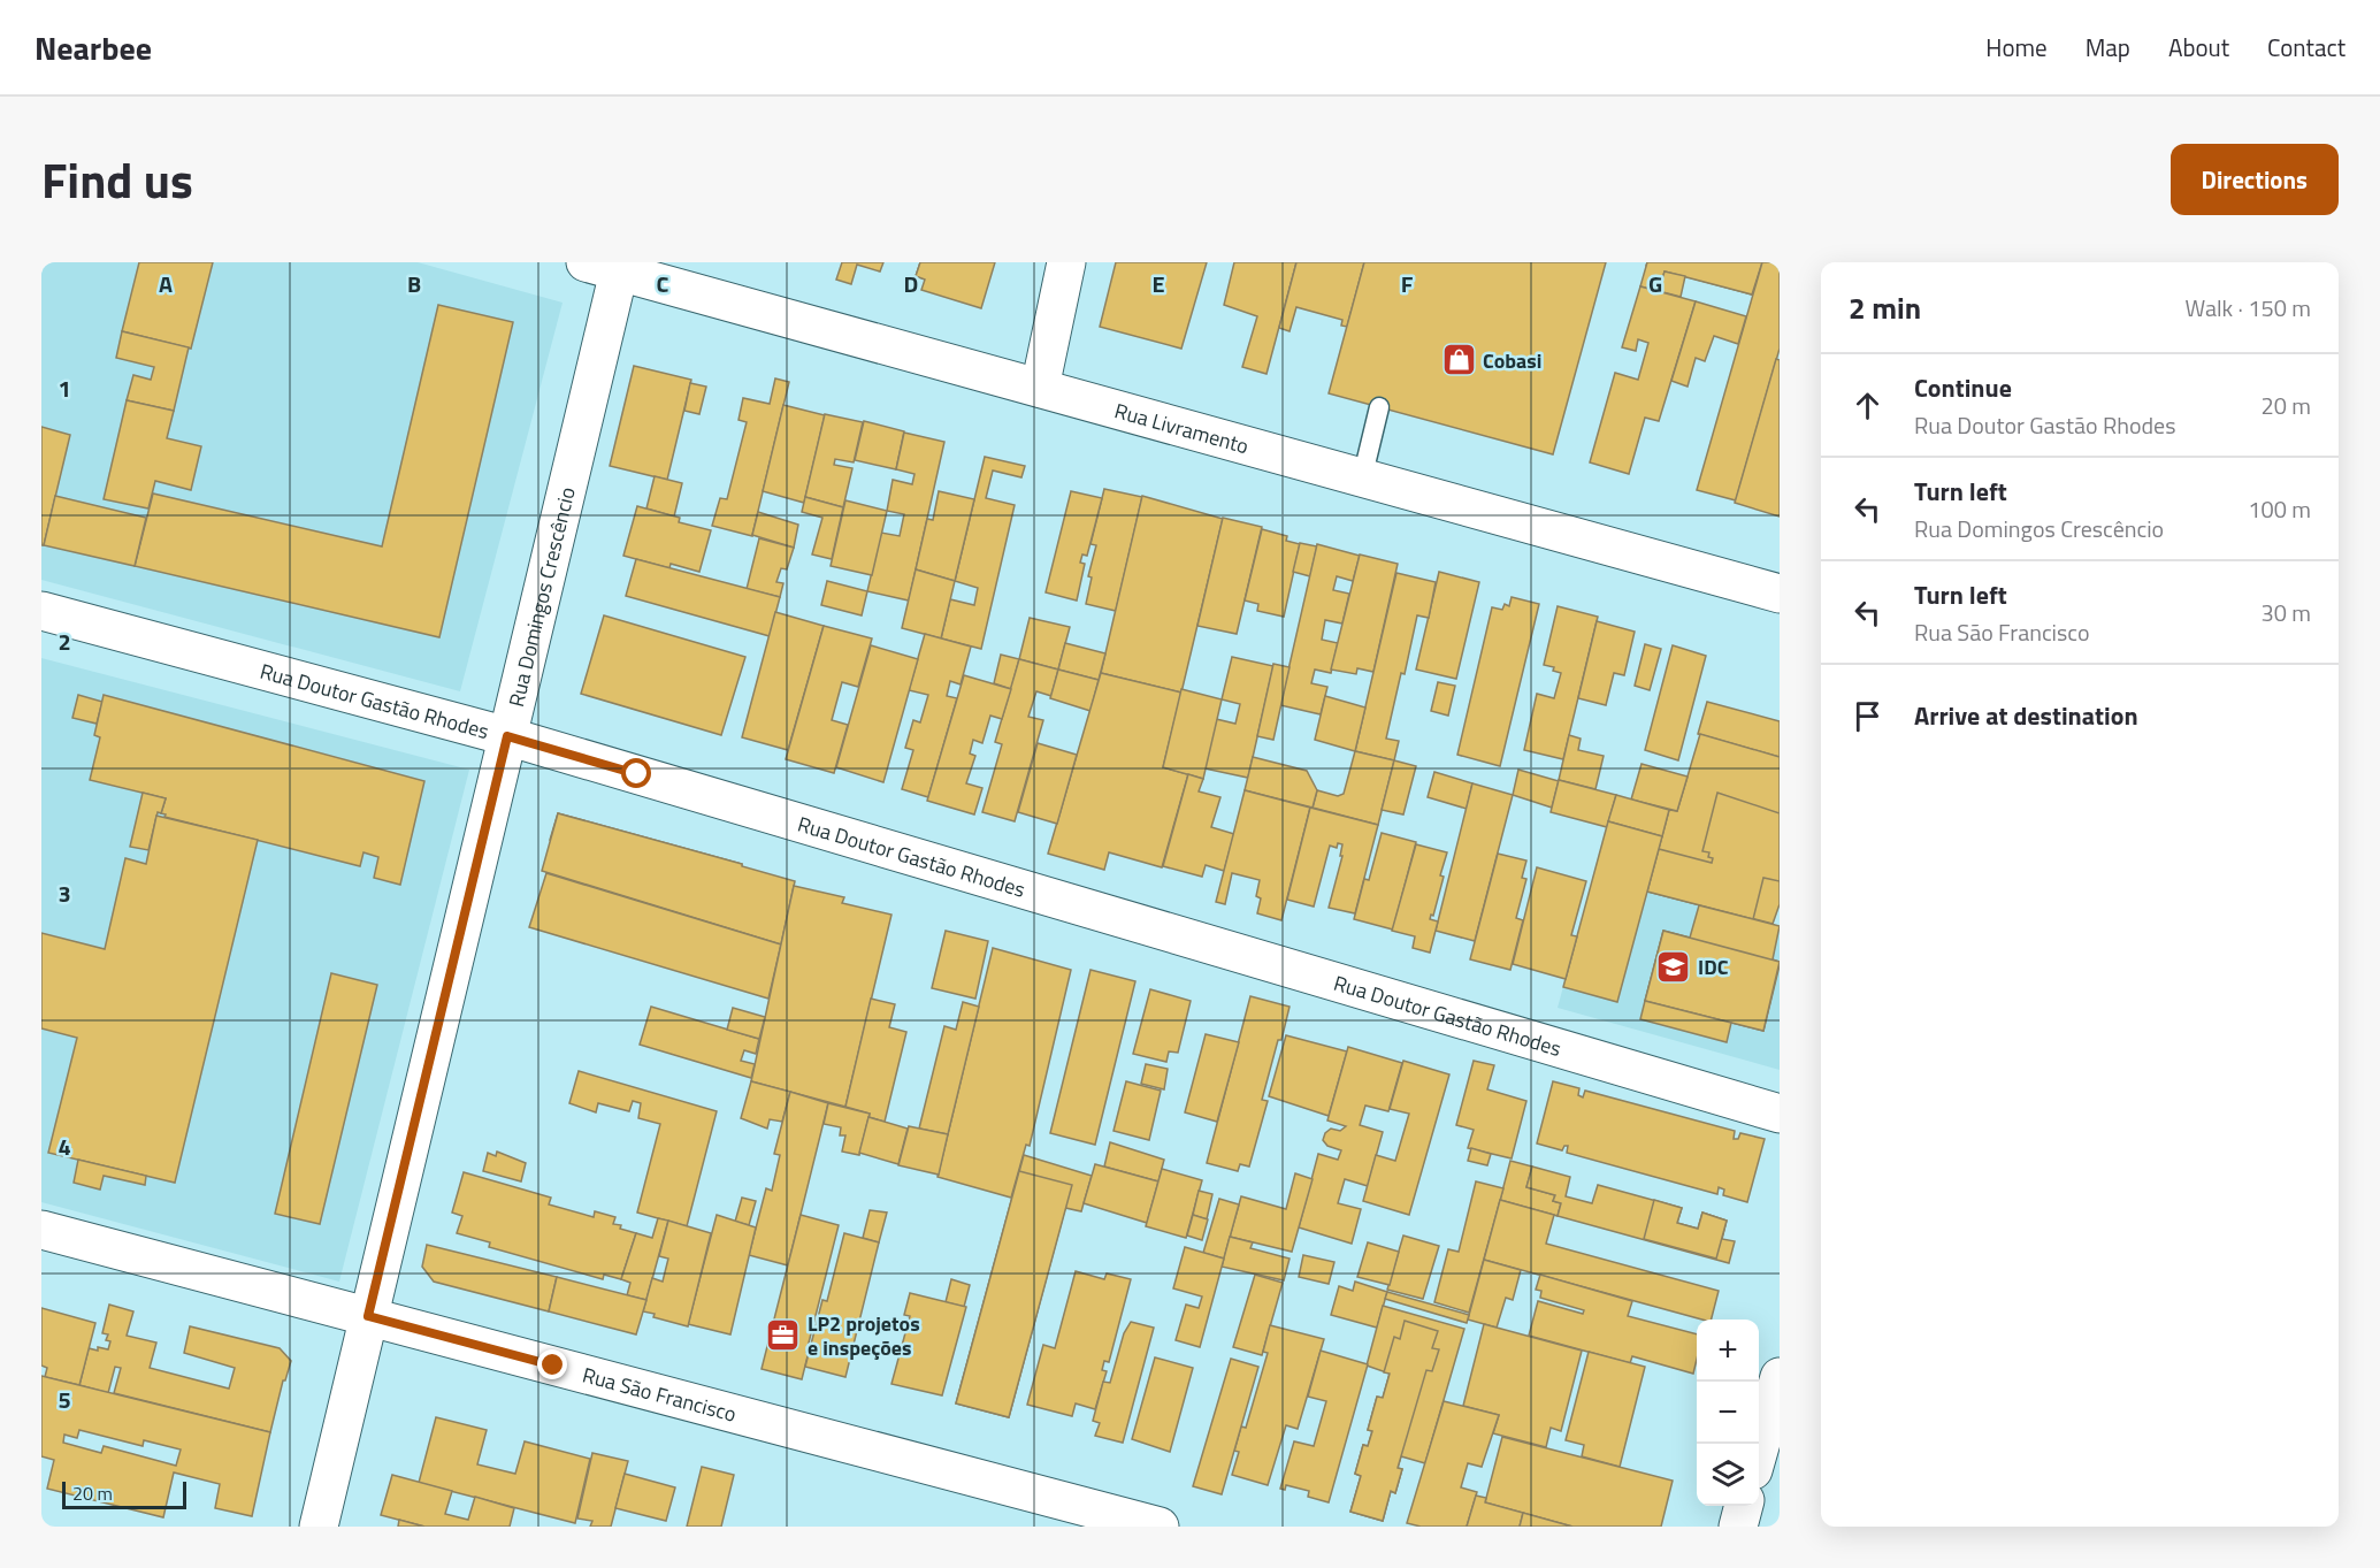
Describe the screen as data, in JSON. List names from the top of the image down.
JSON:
{
  "streets": {
    "street": [
      "Rua Livramento",
      "Rua Domingos Crescêncio",
      "Rua Doutor Gastão Rhodes",
      "Rua São Francisco"
    ]
  },
  "crossings": [
    ["Rua Livramento", "Rua Domingos Crescêncio"],
    ["Rua Domingos Crescêncio", "Rua Doutor Gastão Rhodes"],
    ["Rua Domingos Crescêncio", "Rua São Francisco"]
  ],
  "places": {
    "shop": ["Cobasi"],
    "school or university": ["IDC"],
    "office": ["LP2 projetos e inspeções"]
  },
  "scale_bar": "20 m",
  "page": {
    "header": "Nearbee",
    "nav": [
      "Home",
      "Map",
      "About",
      "Contact"
    ],
    "title": "Find us",
    "buttons": "Directions",
    "heading": ["2 min", "Walk · 150 m"],
    "list": [
      ["Continue", "Rua Doutor Gastão Rhodes", "20 m"],
      ["Turn left", "Rua Domingos Crescêncio", "100 m"],
      ["Turn left", "Rua São Francisco", "30 m"],
      "Arrive at destination"
    ],
    "map_buttons": ["+", "−"],
    "scale": "20 m"
  },
  "grid": {
    "columns": [
      "A",
      "B",
      "C",
      "D",
      "E",
      "F",
      "G"
    ],
    "rows": [
      "1",
      "2",
      "3",
      "4",
      "5"
    ]
  }
}
